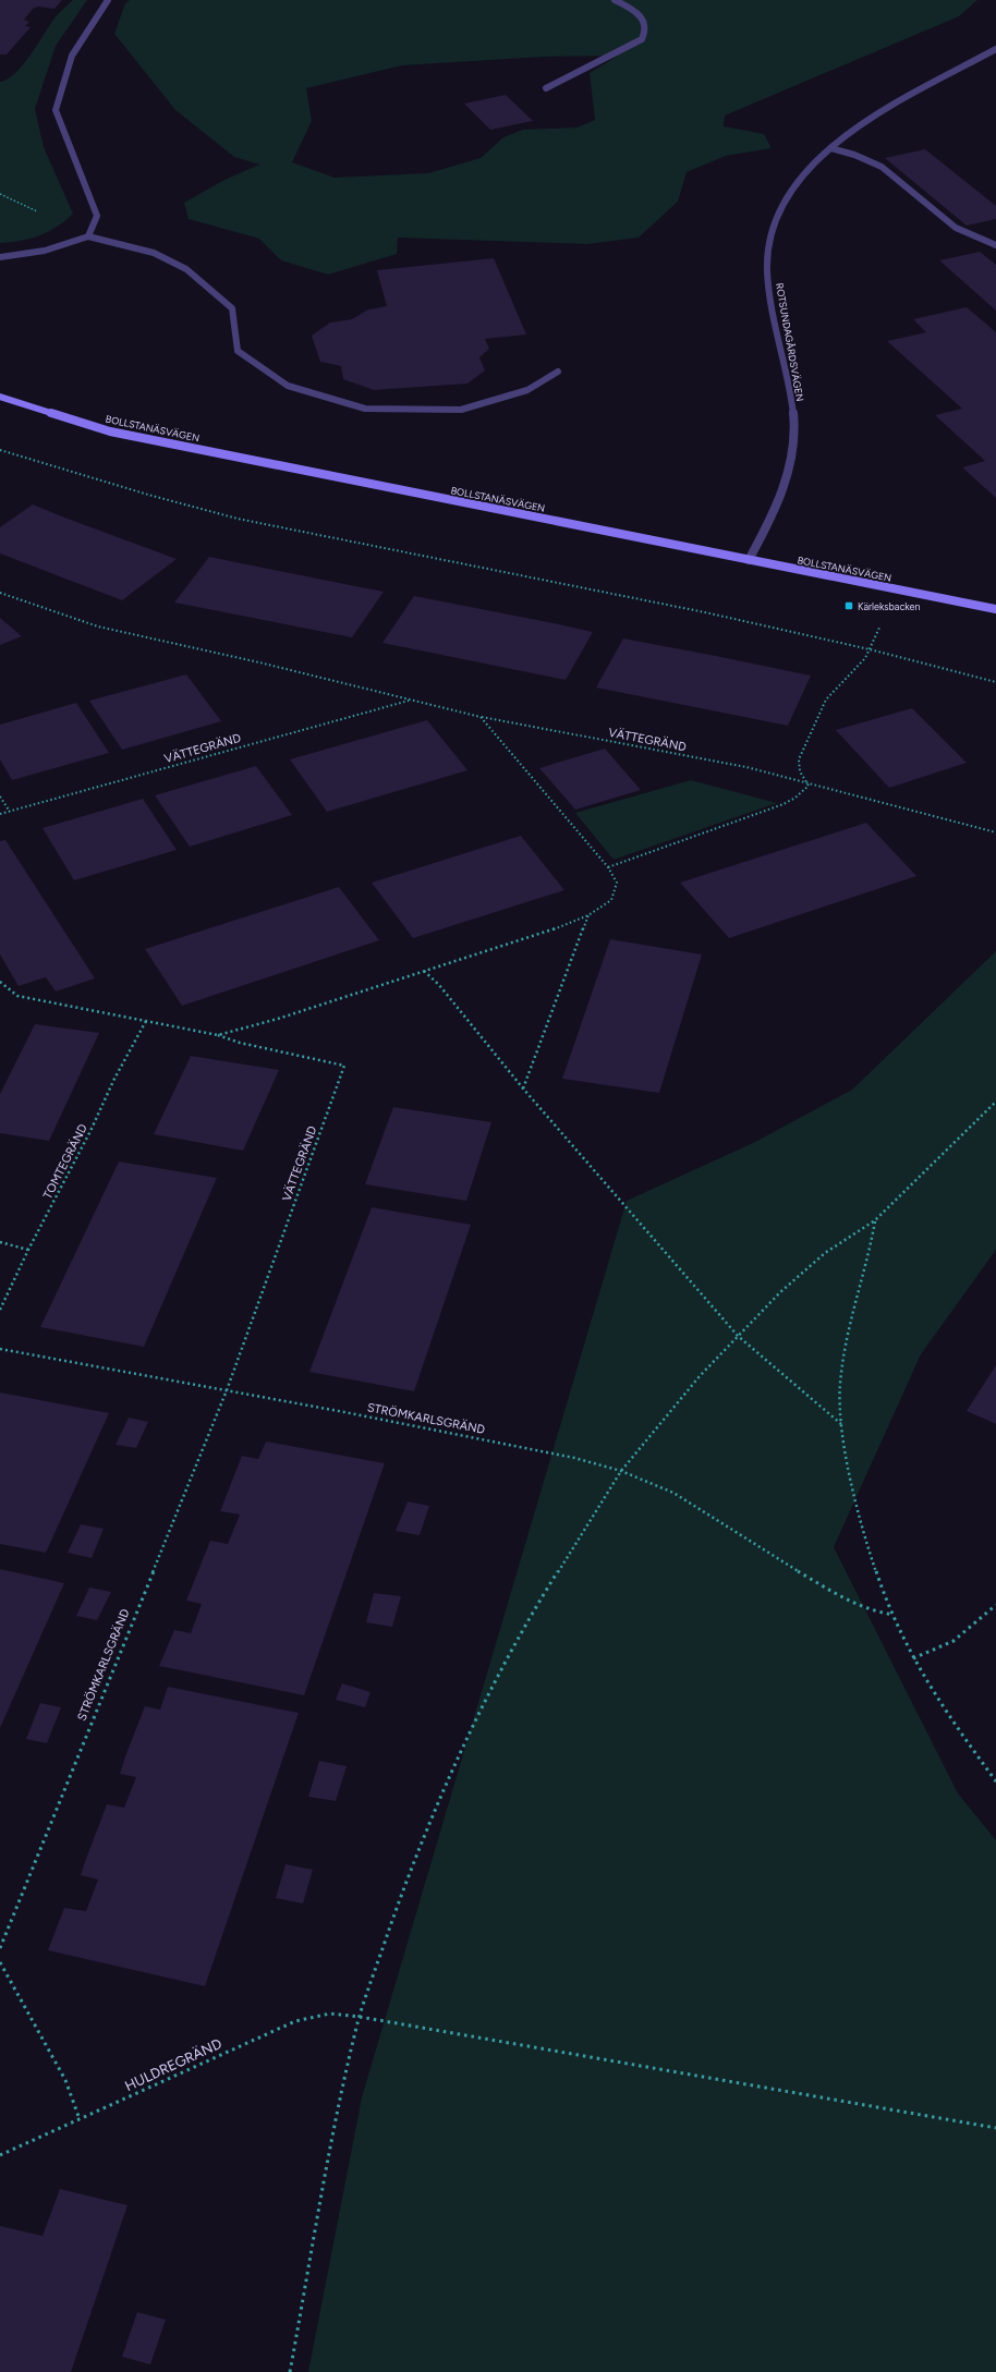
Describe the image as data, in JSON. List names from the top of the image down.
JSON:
{
  "streets": {
    "street": ["ROTSUNDAGÅRDSVÄGEN", "BOLLSTANÄSVÄGEN"],
    "path": [
      "VÄTTEGRÄND",
      "TOMTEGRÄND",
      "STRÖMKARLSGRÄND",
      "HULDREGRÄND"
    ]
  },
  "crossings": [
    ["ROTSUNDAGÅRDSVÄGEN", "BOLLSTANÄSVÄGEN"],
    ["VÄTTEGRÄND", "TOMTEGRÄND"],
    ["VÄTTEGRÄND", "STRÖMKARLSGRÄND"]
  ],
  "places": {
    "transit": ["Kärleksbacken"]
  }
}
